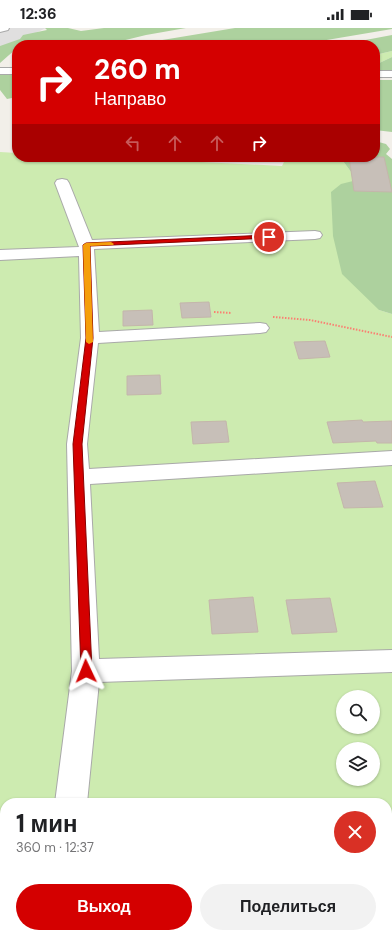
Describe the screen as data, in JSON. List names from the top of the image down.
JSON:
{
  "page": {
    "status": "12:36",
    "turn": ["260 m", "Направо"],
    "heading": ["1 мин", "360 m · 12:37"],
    "buttons": ["Выход", "Поделиться"]
  }
}
